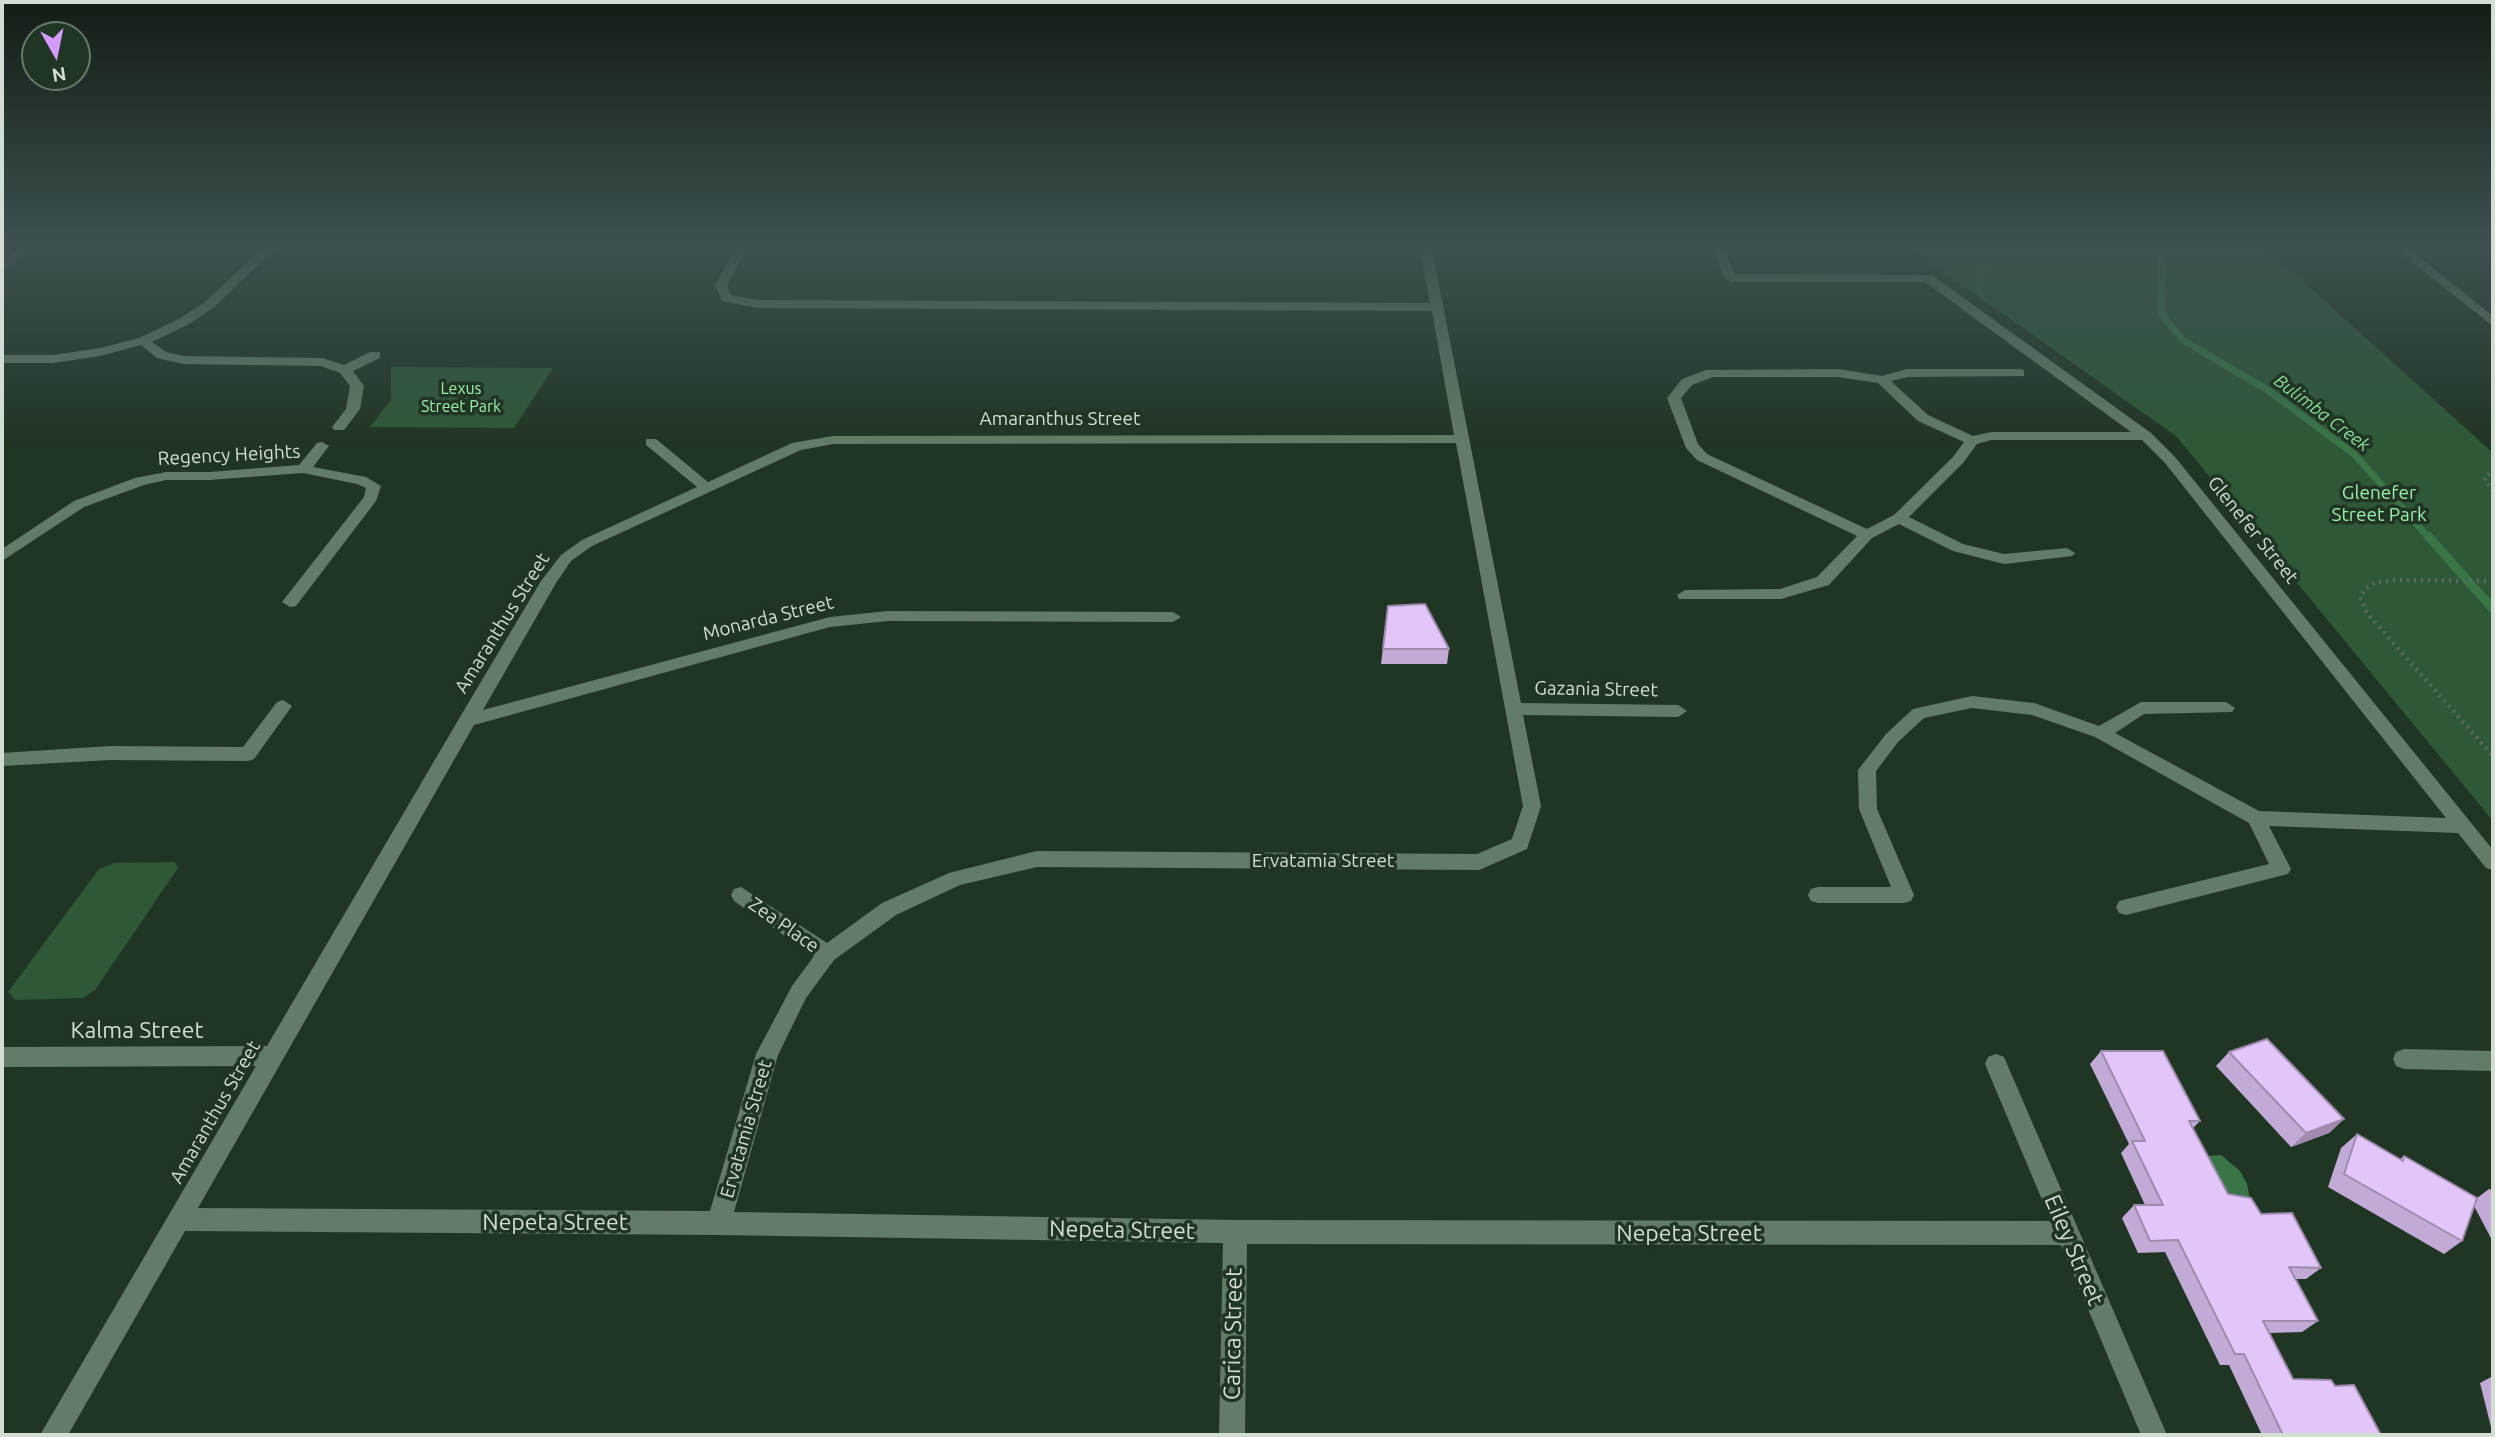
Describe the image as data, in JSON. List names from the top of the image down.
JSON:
{
  "streets": {
    "street": [
      "Amaranthus Street",
      "Regency Heights",
      "Glenefer Street",
      "Monarda Street",
      "Gazania Street",
      "Ervatamia Street",
      "Zea Place",
      "Kalma Street",
      "Nepeta Street",
      "Eiley Street",
      "Carica Street"
    ]
  },
  "crossings": [
    ["Amaranthus Street", "Monarda Street"],
    ["Amaranthus Street", "Ervatamia Street"],
    ["Amaranthus Street", "Kalma Street"],
    ["Amaranthus Street", "Nepeta Street"],
    ["Gazania Street", "Ervatamia Street"],
    ["Ervatamia Street", "Zea Place"],
    ["Ervatamia Street", "Nepeta Street"],
    ["Nepeta Street", "Eiley Street"],
    ["Nepeta Street", "Carica Street"]
  ],
  "water": ["Bulimba Creek"],
  "parks": ["Lexus Street Park", "Glenefer Street Park"],
  "north": "bottom"
}
